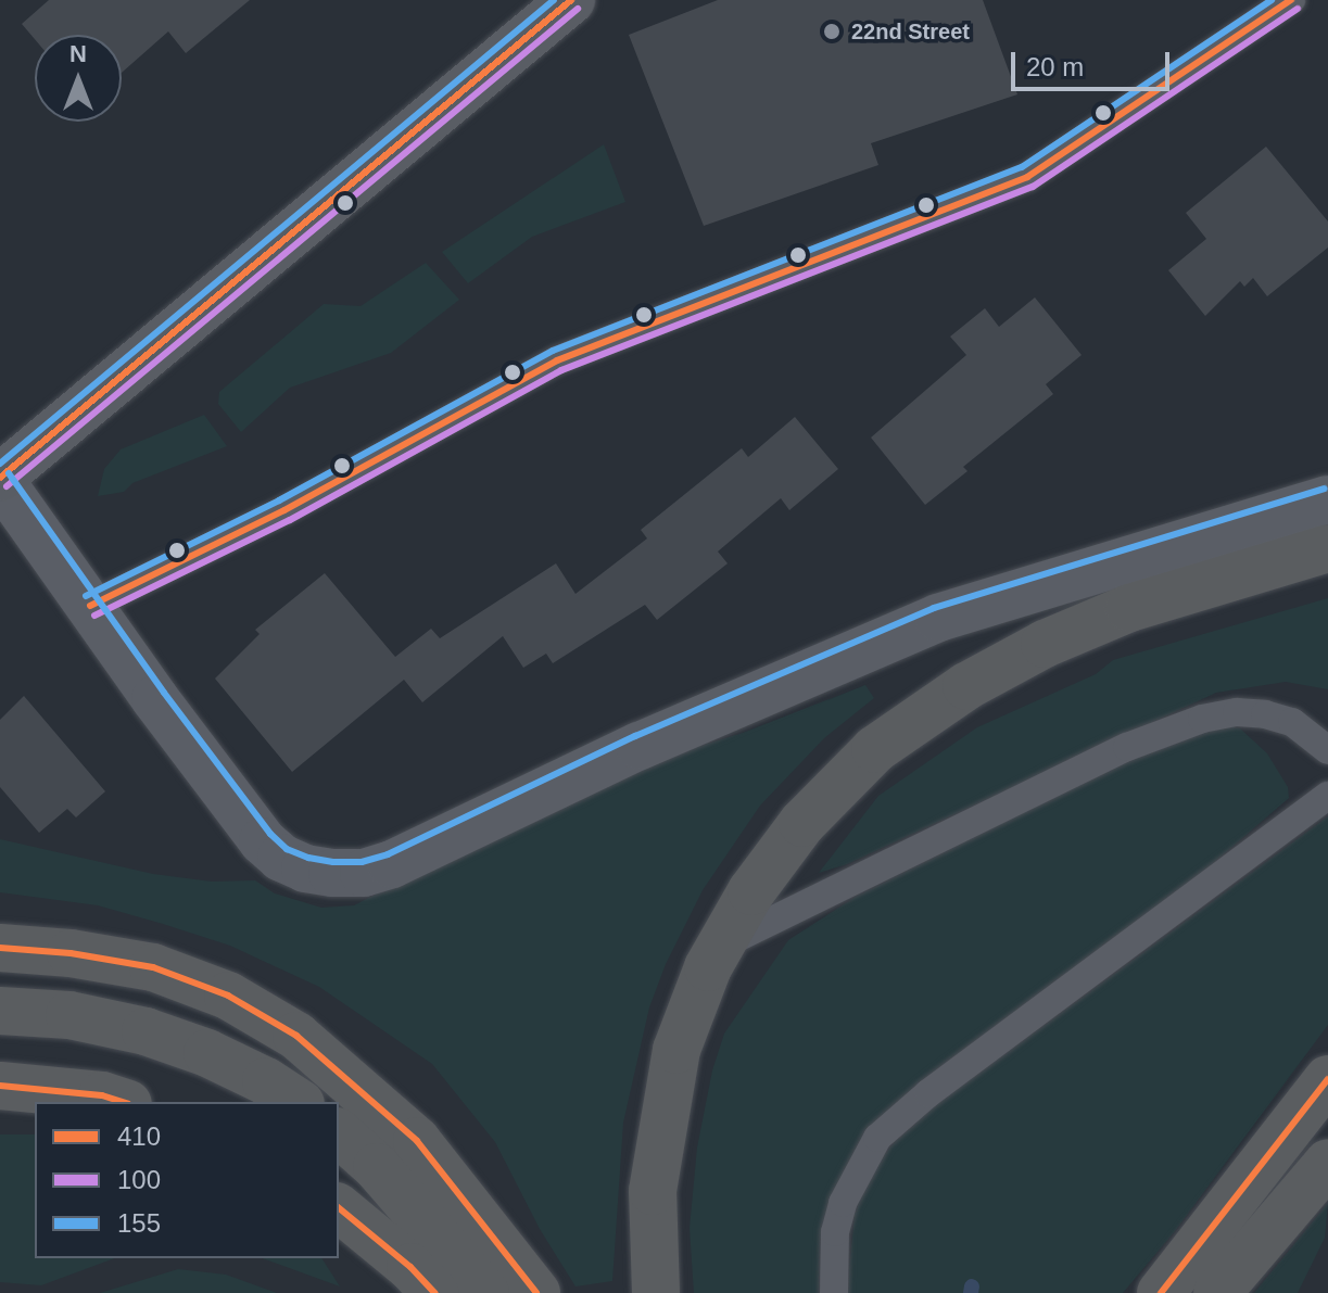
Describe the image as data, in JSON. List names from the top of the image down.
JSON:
{
  "places": ["22nd Street"],
  "lines": ["transit line 410", "transit line 155", "transit line 100"],
  "legend": ["410", "100", "155"],
  "scale_bar": "20 m",
  "north": "top"
}
